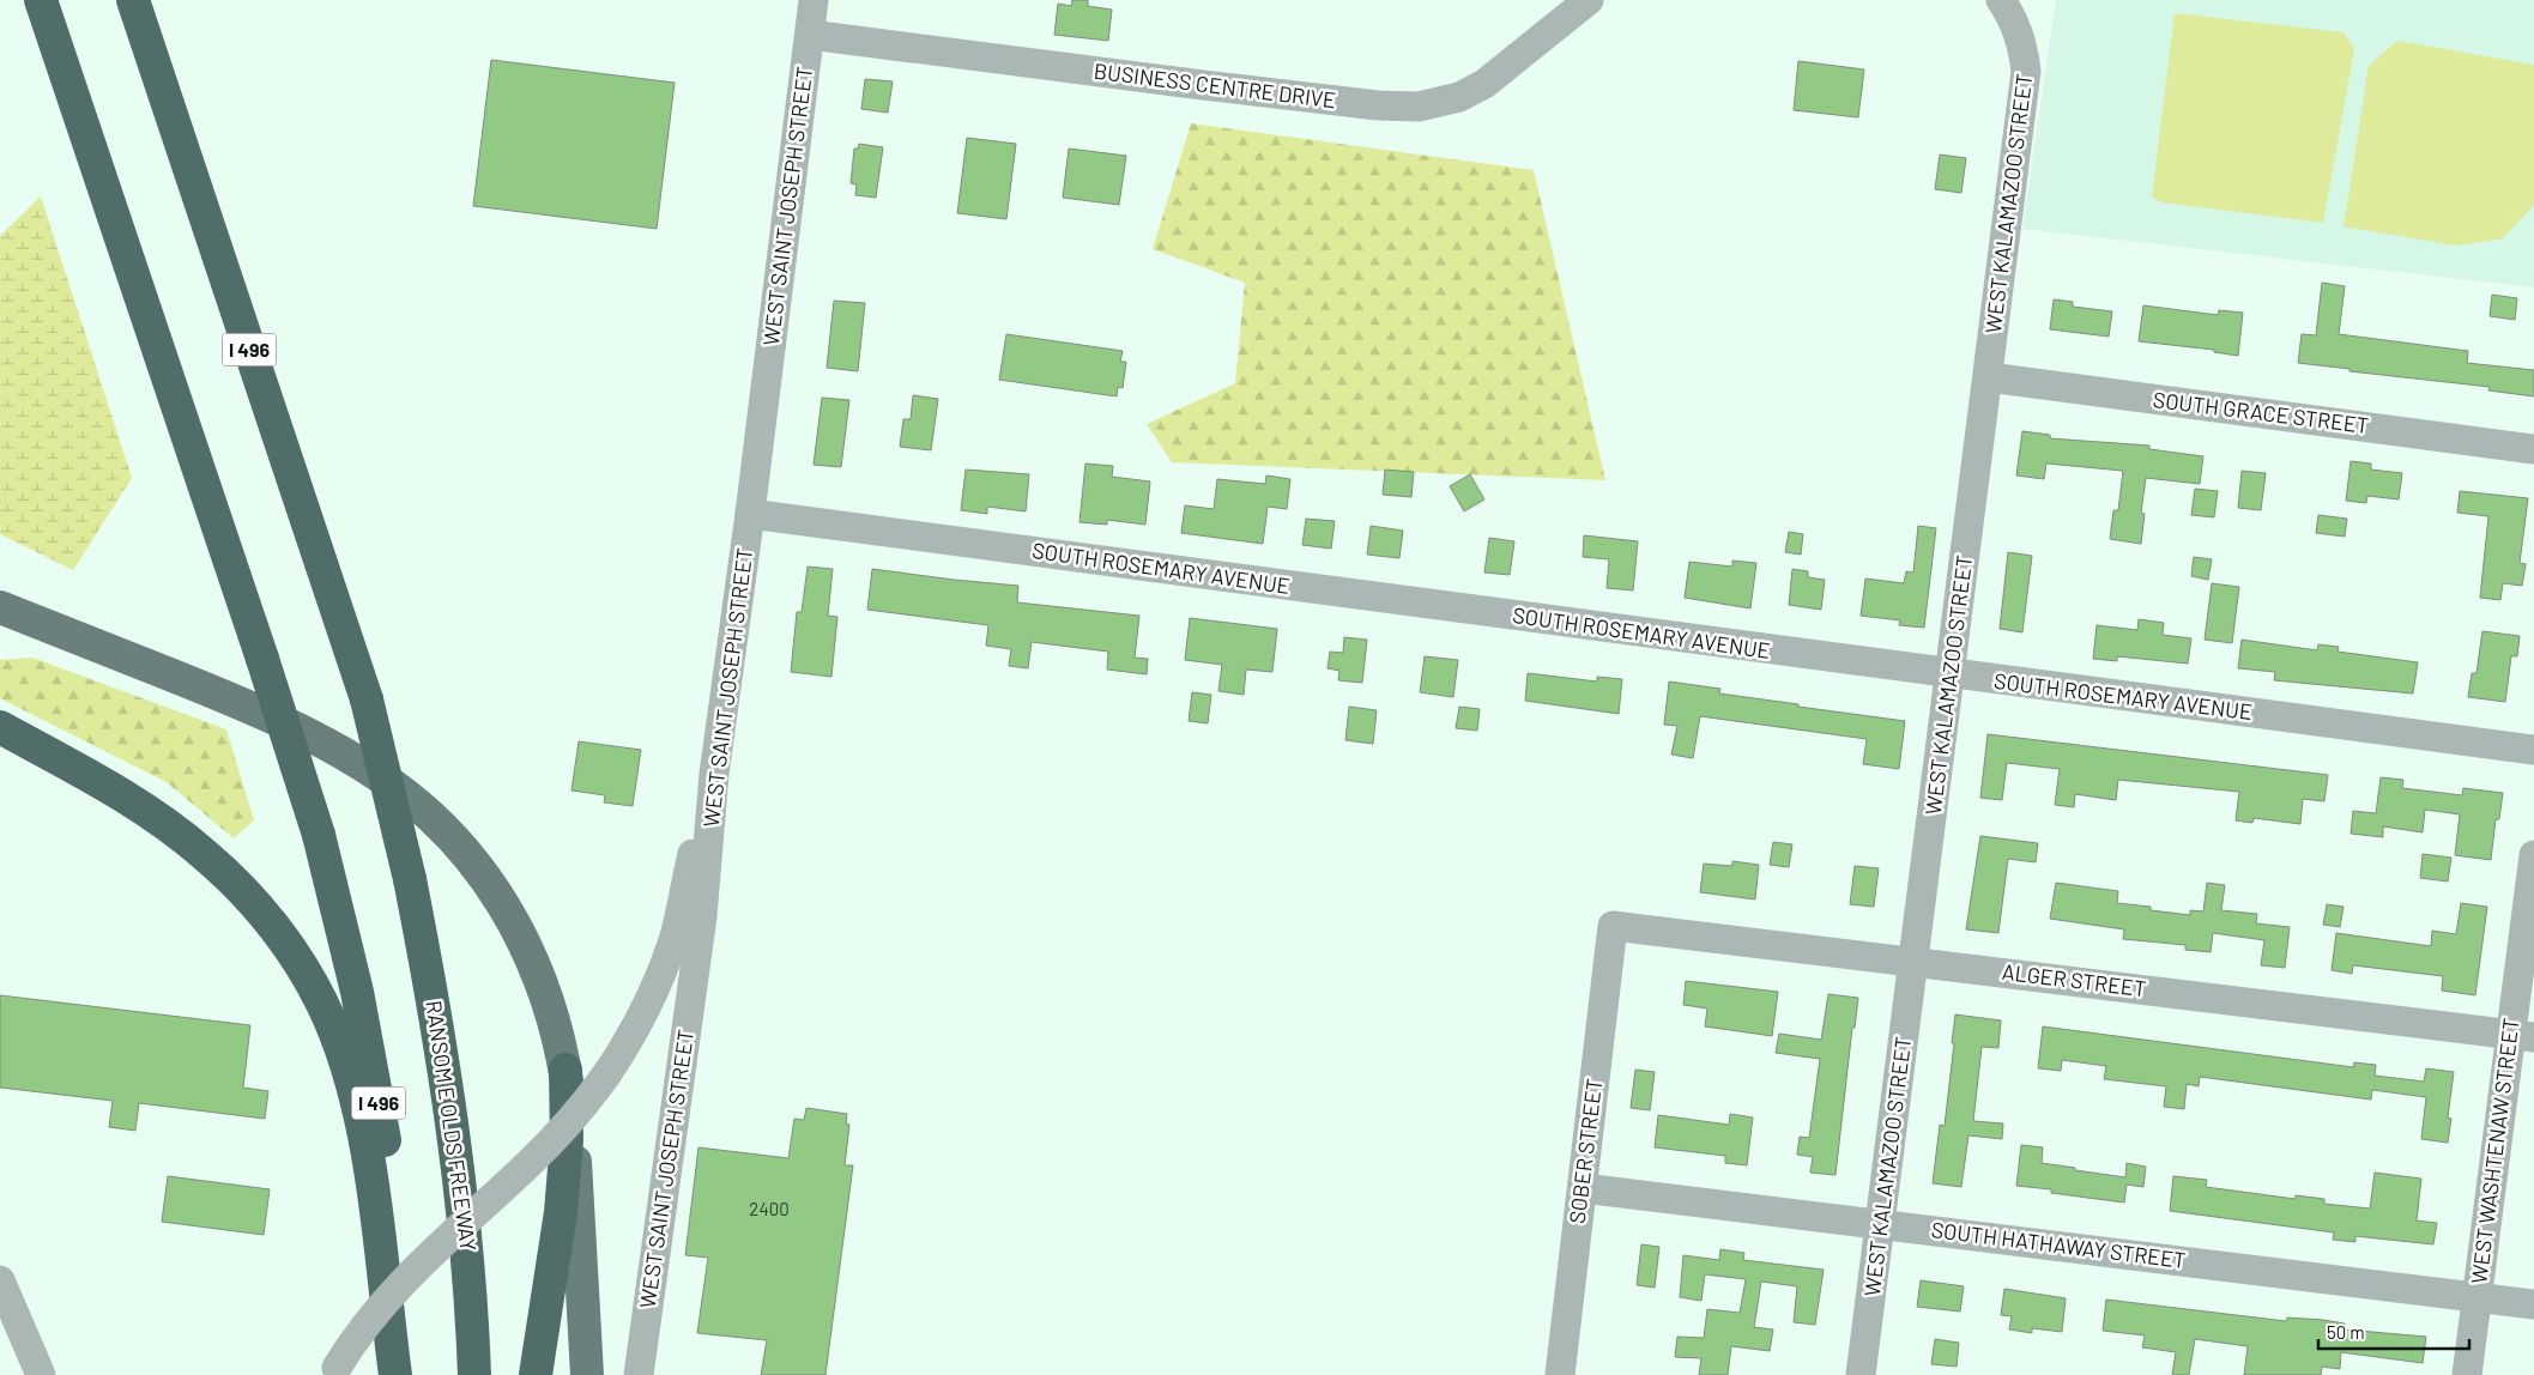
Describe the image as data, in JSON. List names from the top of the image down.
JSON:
{
  "streets": {
    "highway": ["I 496", "RANSOM E OLDS FREEWAY"],
    "street": [
      "BUSINESS CENTRE DRIVE",
      "WEST KALAMAZOO STREET",
      "WEST SAINT JOSEPH STREET",
      "SOUTH GRACE STREET",
      "SOUTH ROSEMARY AVENUE",
      "ALGER STREET",
      "SOBER STREET",
      "WEST WASHTENAW STREET",
      "SOUTH HATHAWAY STREET"
    ]
  },
  "crossings": [
    ["BUSINESS CENTRE DRIVE", "WEST SAINT JOSEPH STREET"],
    ["WEST KALAMAZOO STREET", "SOUTH GRACE STREET"],
    ["WEST KALAMAZOO STREET", "SOUTH ROSEMARY AVENUE"],
    ["WEST KALAMAZOO STREET", "ALGER STREET"],
    ["WEST KALAMAZOO STREET", "SOUTH HATHAWAY STREET"],
    ["WEST SAINT JOSEPH STREET", "SOUTH ROSEMARY AVENUE"],
    ["ALGER STREET", "SOBER STREET"],
    ["ALGER STREET", "WEST WASHTENAW STREET"],
    ["SOBER STREET", "SOUTH HATHAWAY STREET"],
    ["WEST WASHTENAW STREET", "SOUTH HATHAWAY STREET"]
  ],
  "house_numbers": ["2400"],
  "scale_bar": "50 m"
}
